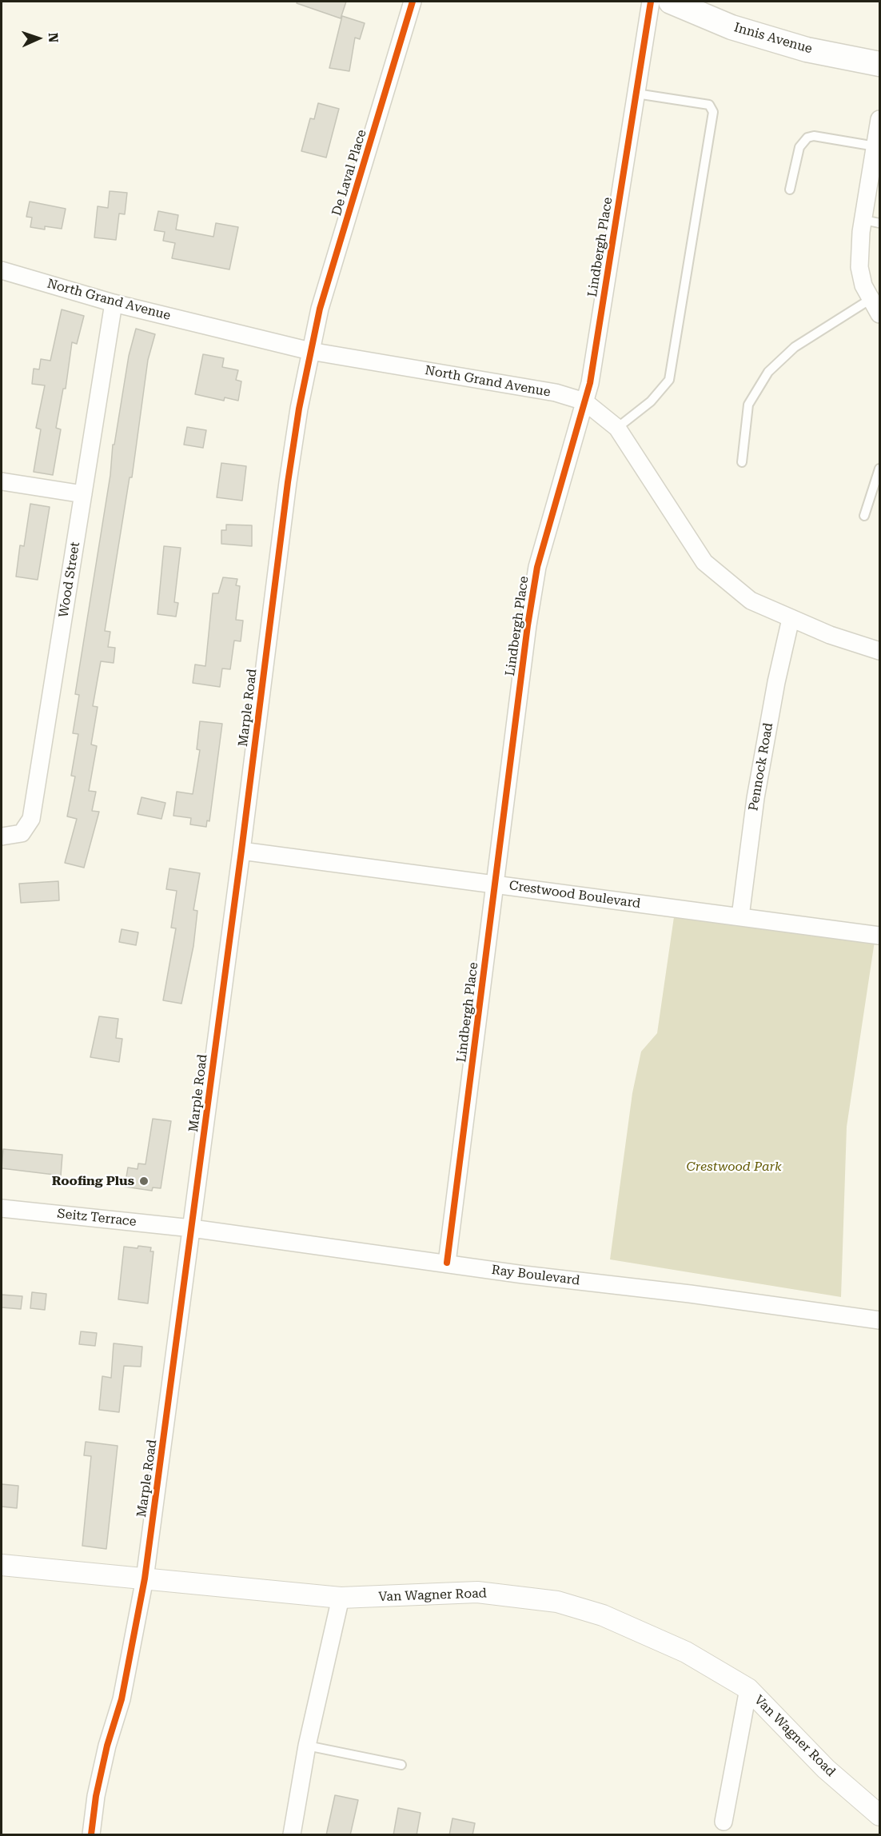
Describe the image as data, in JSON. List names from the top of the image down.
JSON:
{
  "streets": {
    "main road": ["Innis Avenue"],
    "street": [
      "De Laval Place",
      "Lindbergh Place",
      "North Grand Avenue",
      "Wood Street",
      "Marple Road",
      "Pennock Road",
      "Crestwood Boulevard",
      "Seitz Terrace",
      "Ray Boulevard",
      "Van Wagner Road"
    ]
  },
  "crossings": [
    ["De Laval Place", "North Grand Avenue"],
    ["De Laval Place", "Marple Road"],
    ["Lindbergh Place", "North Grand Avenue"],
    ["Lindbergh Place", "Crestwood Boulevard"],
    ["Lindbergh Place", "Ray Boulevard"],
    ["North Grand Avenue", "Wood Street"],
    ["North Grand Avenue", "Marple Road"],
    ["North Grand Avenue", "Pennock Road"],
    ["Marple Road", "Crestwood Boulevard"],
    ["Marple Road", "Seitz Terrace"],
    ["Marple Road", "Ray Boulevard"],
    ["Marple Road", "Van Wagner Road"],
    ["Pennock Road", "Crestwood Boulevard"],
    ["Seitz Terrace", "Ray Boulevard"]
  ],
  "parks": ["Crestwood Park"],
  "places": ["Roofing Plus"],
  "north": "right"
}
